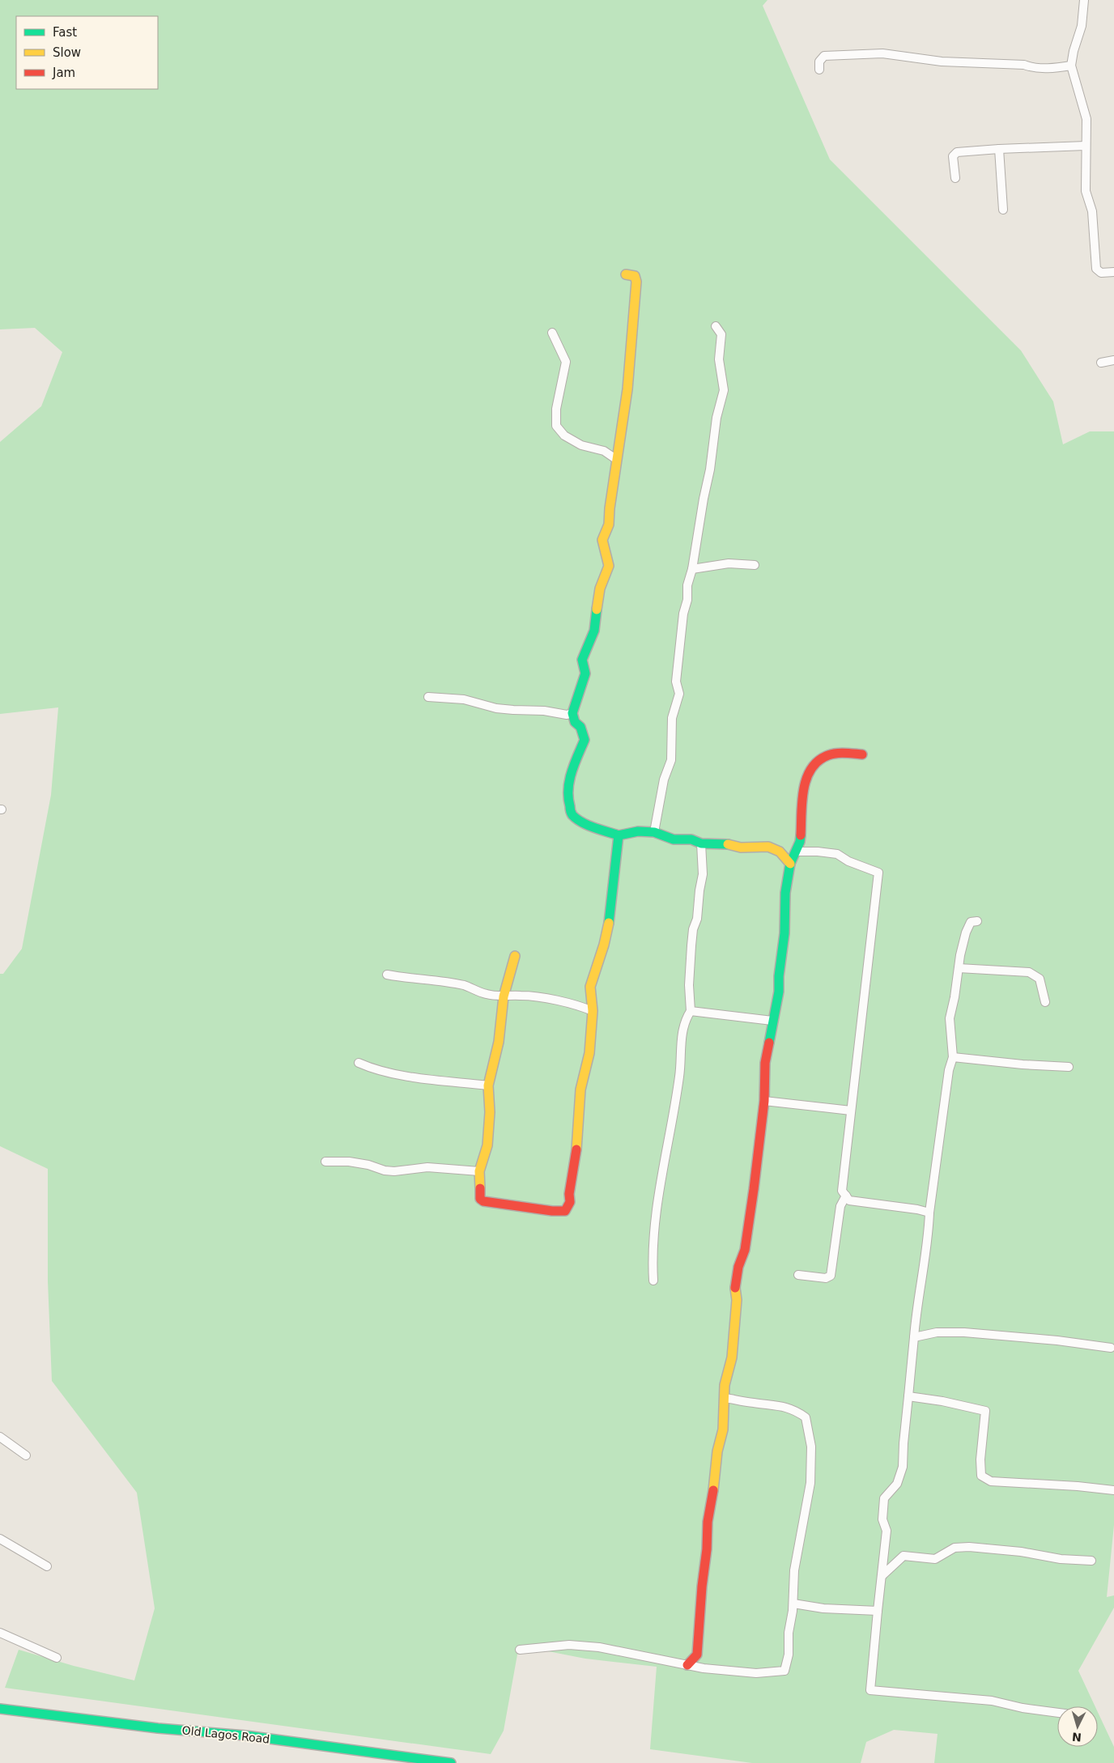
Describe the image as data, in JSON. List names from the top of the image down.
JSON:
{
  "streets": {
    "street": ["Old Lagos Road"]
  },
  "legend": ["Fast", "Slow", "Jam"],
  "north": "bottom"
}
